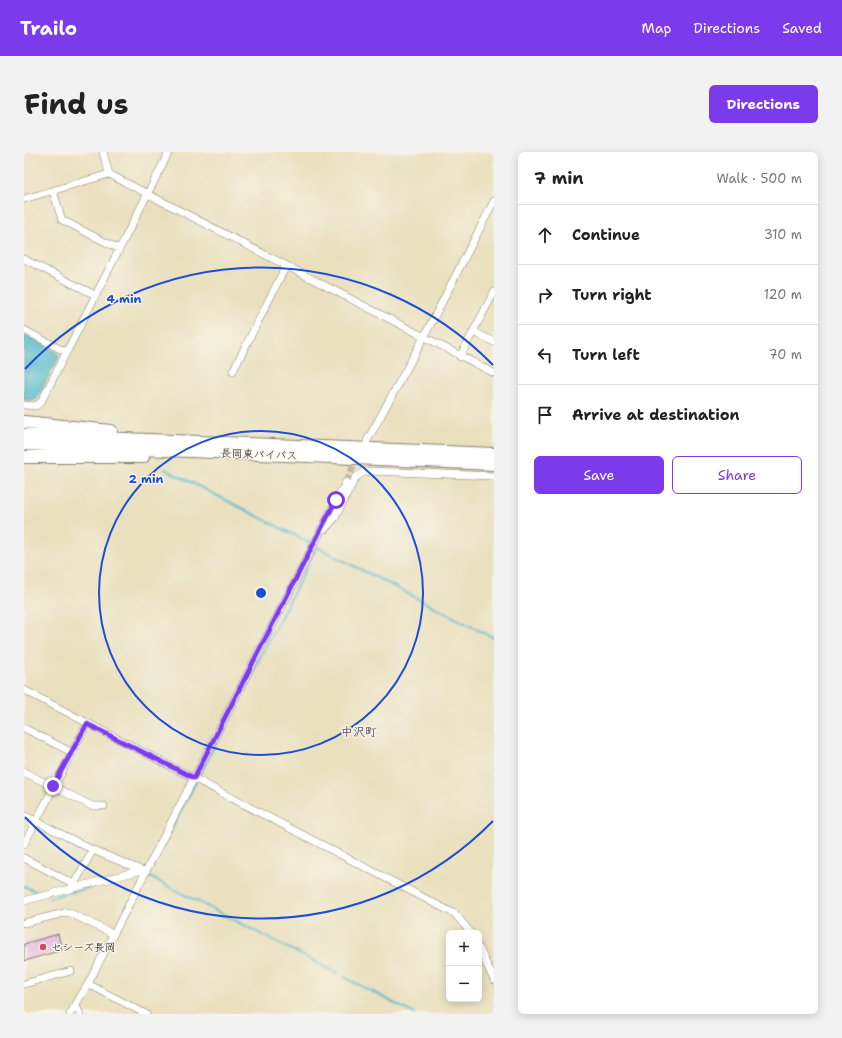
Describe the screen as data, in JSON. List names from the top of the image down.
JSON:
{
  "streets": {
    "highway": ["長岡東バイパス"]
  },
  "districts": ["中沢町"],
  "places": ["セシーズ長岡"],
  "page": {
    "header": "Trailo",
    "nav": ["Map", "Directions", "Saved"],
    "title": "Find us",
    "buttons": [
      "Directions",
      ["Save", "Share"]
    ],
    "heading": ["7 min", "Walk · 500 m"],
    "list": [
      ["Continue", "310 m"],
      ["Turn right", "120 m"],
      ["Turn left", "70 m"],
      "Arrive at destination"
    ],
    "map_buttons": ["+", "−"]
  },
  "rings": ["4 min", "2 min"]
}
